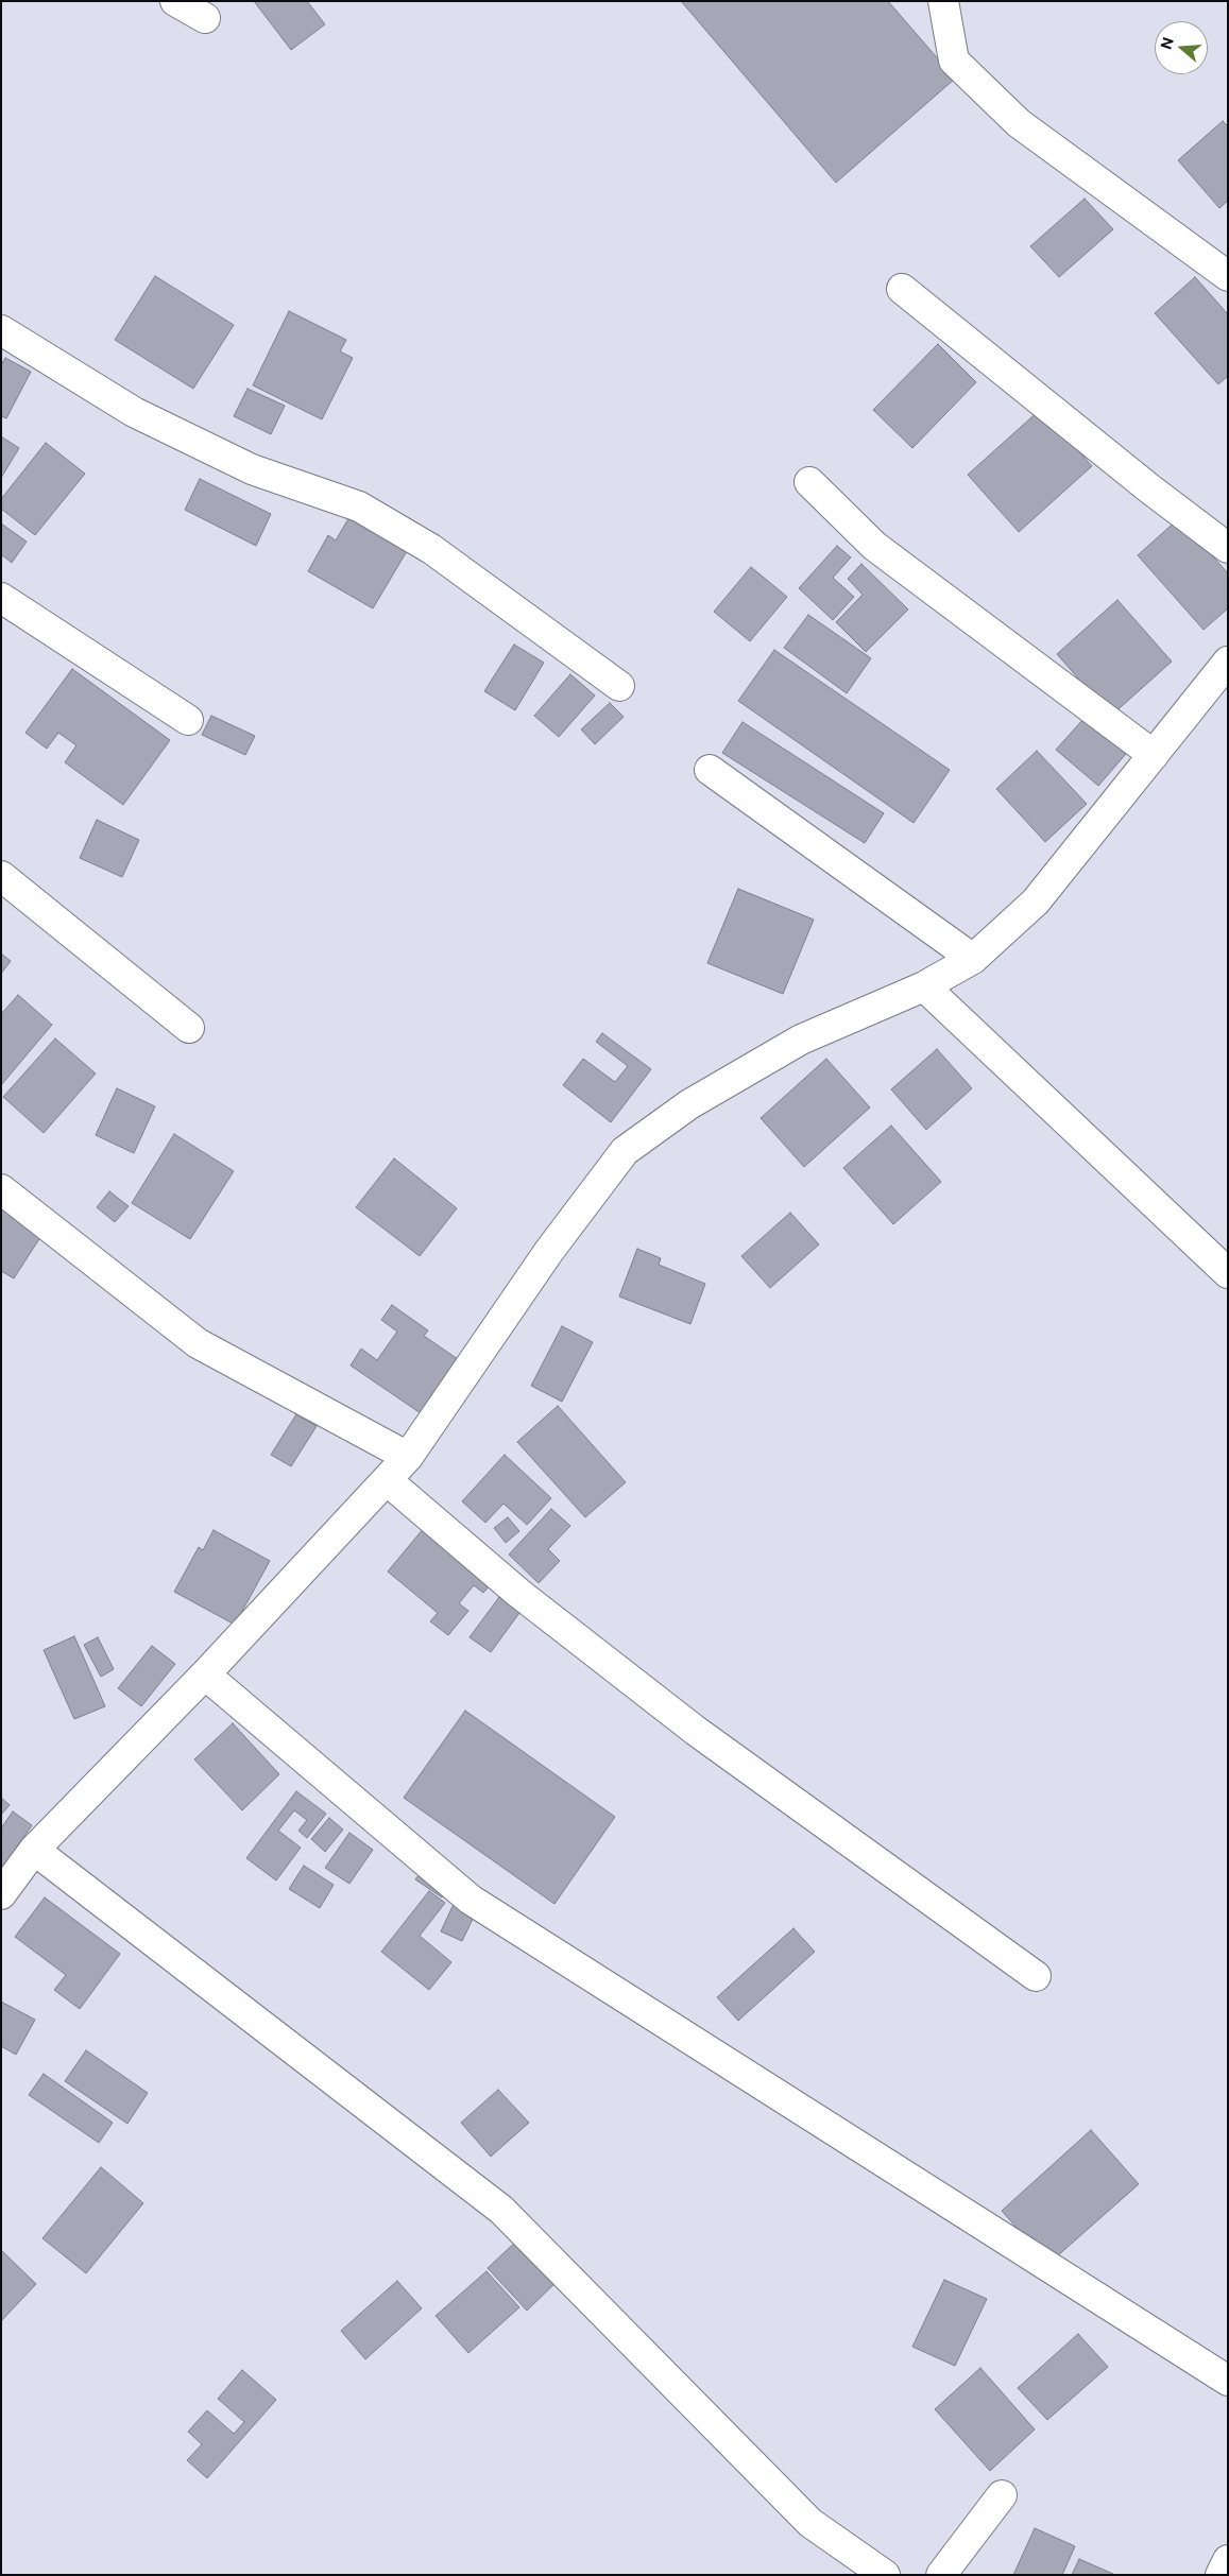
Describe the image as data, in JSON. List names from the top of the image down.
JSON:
{
  "north": "left"
}
